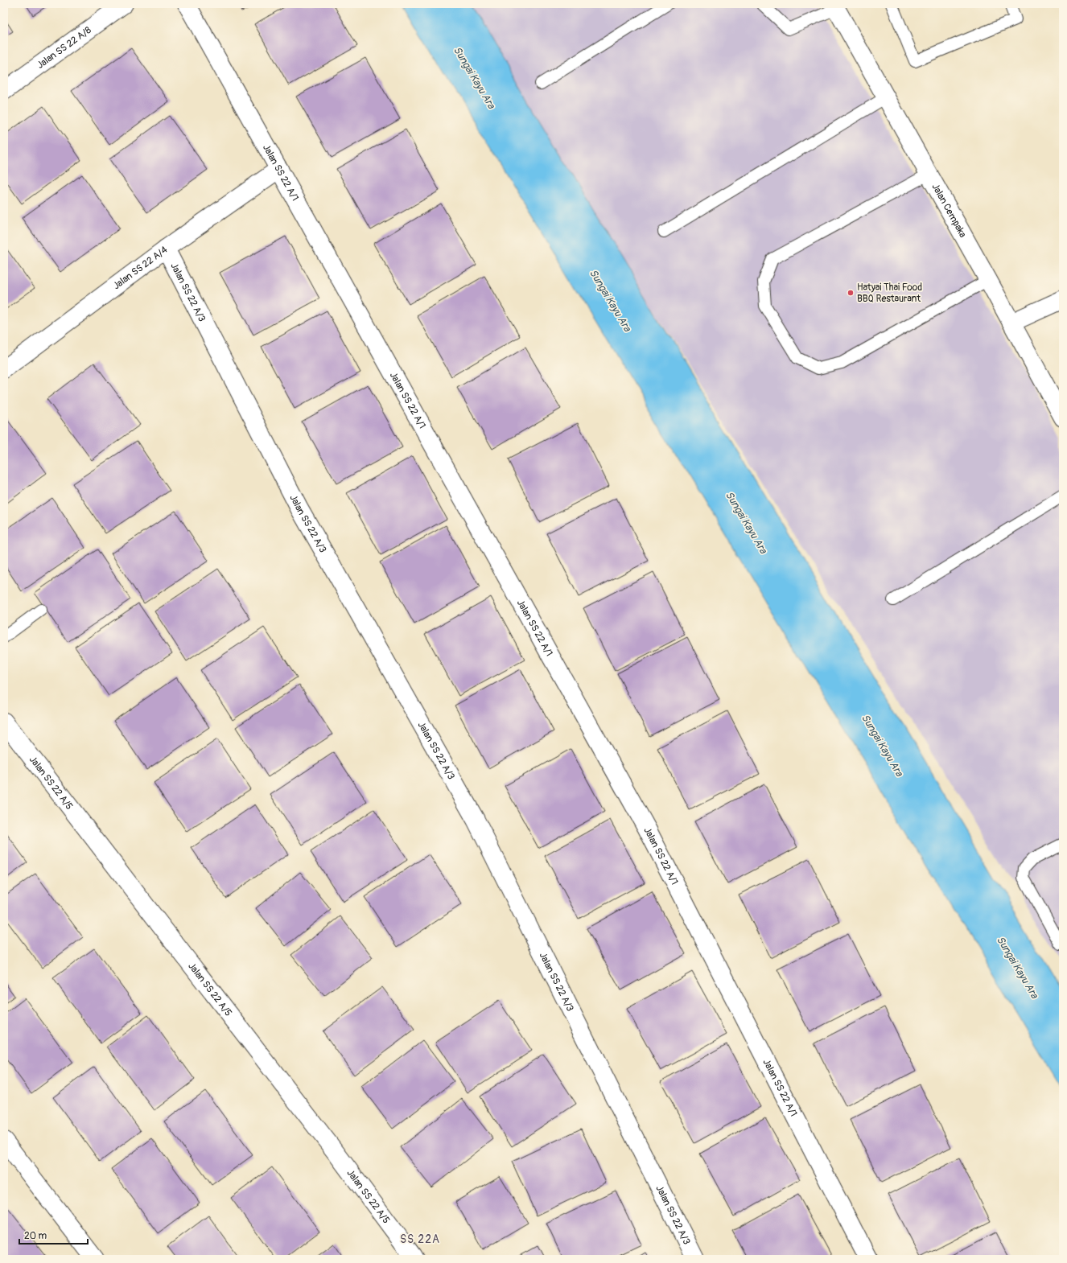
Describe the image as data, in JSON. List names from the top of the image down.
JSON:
{
  "streets": {
    "street": [
      "Jalan SS 22 A/8",
      "Jalan SS 22 A/1",
      "Jalan Cempaka",
      "Jalan SS 22 A/4",
      "Jalan SS 22 A/3",
      "Jalan SS 22 A/5"
    ]
  },
  "crossings": [
    ["Jalan SS 22 A/1", "Jalan SS 22 A/4"],
    ["Jalan SS 22 A/4", "Jalan SS 22 A/3"]
  ],
  "districts": ["SS 22A"],
  "water": ["Sungai Kayu Ara"],
  "places": ["Hatyai Thai Food BBQ Restaurant"],
  "scale_bar": "20 m"
}
